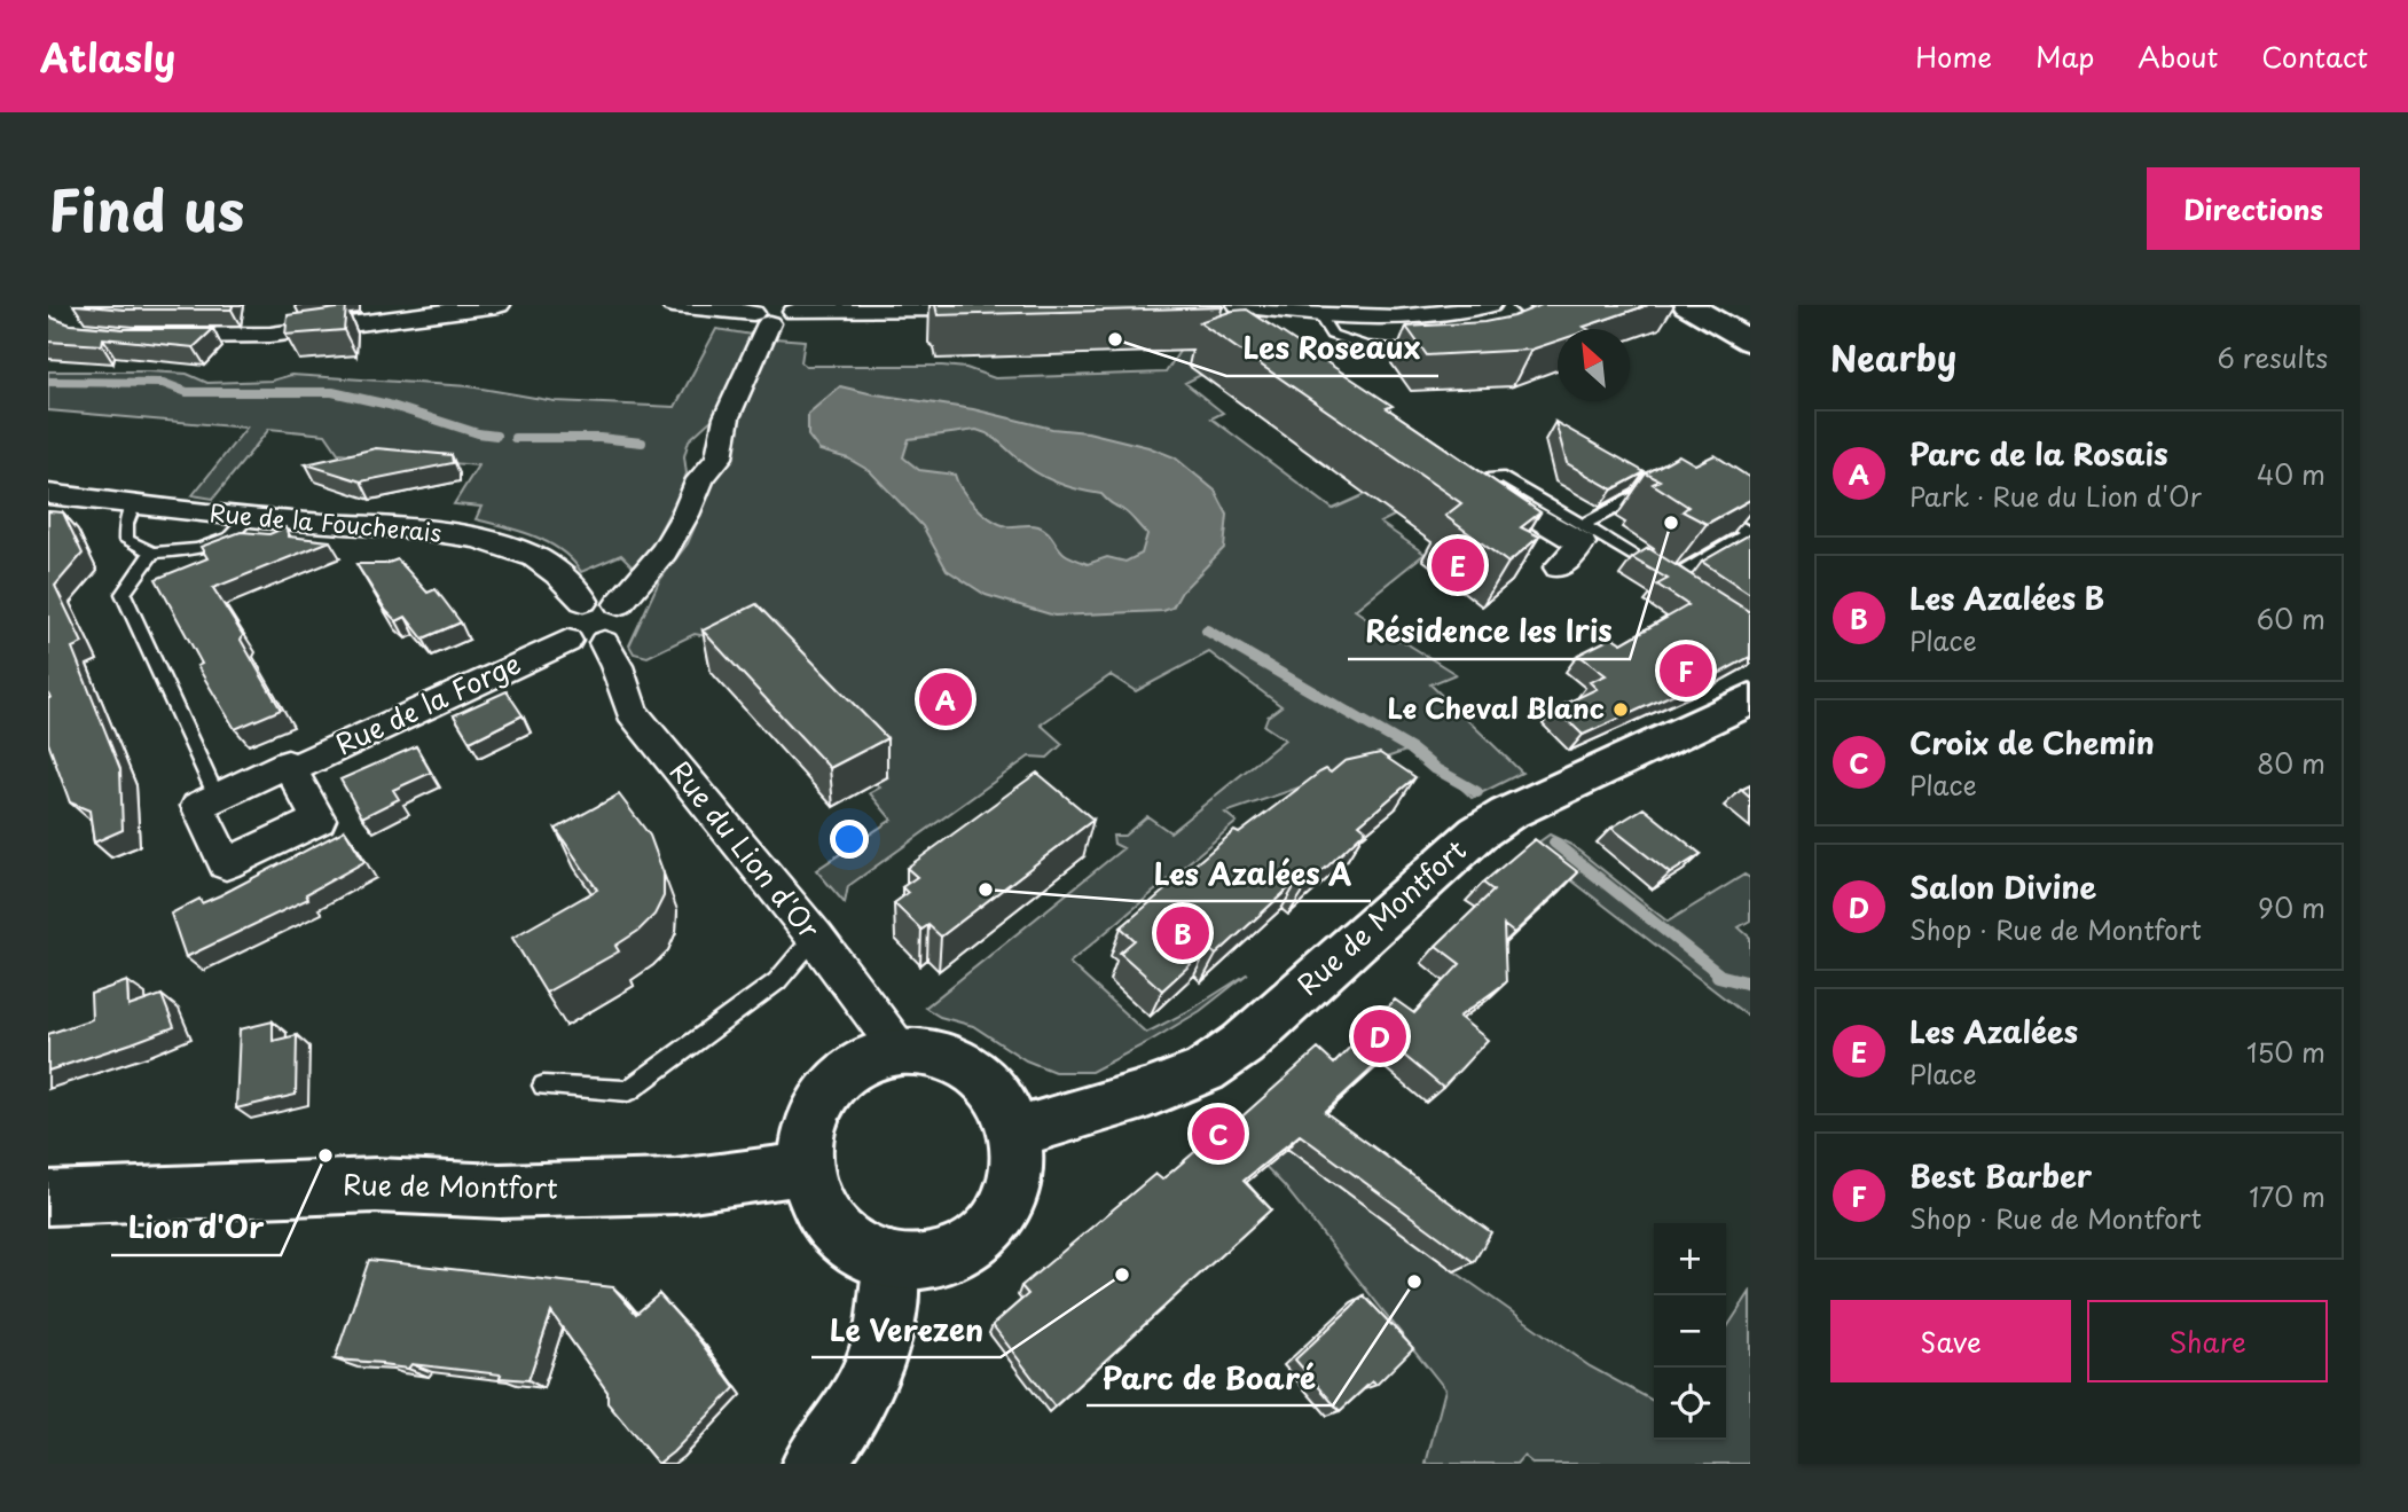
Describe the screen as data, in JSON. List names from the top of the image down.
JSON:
{
  "streets": {
    "main road": ["Rue de Montfort"],
    "street": ["Rue de la Foucherais", "Rue de la Forge", "Rue du Lion d'Or"]
  },
  "crossings": [
    ["Rue de la Foucherais", "Rue de la Forge"],
    ["Rue de la Foucherais", "Rue du Lion d'Or"],
    ["Rue de la Forge", "Rue du Lion d'Or"],
    ["Rue du Lion d'Or", "Rue de Montfort"]
  ],
  "places": [
    "Les Roseaux",
    "Résidence les Iris",
    "Le Cheval Blanc",
    "Les Azalées A",
    "Lion d'Or",
    "Le Verezen",
    "Parc de Boaré"
  ],
  "north": "top left",
  "page": {
    "header": "Atlasly",
    "nav": [
      "Home",
      "Map",
      "About",
      "Contact"
    ],
    "title": "Find us",
    "buttons": [
      "Directions",
      ["Save", "Share"]
    ],
    "heading": ["Nearby", "6 results"],
    "list": [
      {
        "mark": "A",
        "name": "Parc de la Rosais",
        "note": "Park · Rue du Lion d'Or",
        "value": "40 m"
      },
      {
        "mark": "B",
        "name": "Les Azalées B",
        "note": "Place",
        "value": "60 m"
      },
      {
        "mark": "C",
        "name": "Croix de Chemin",
        "note": "Place",
        "value": "80 m"
      },
      {
        "mark": "D",
        "name": "Salon Divine",
        "note": "Shop · Rue de Montfort",
        "value": "90 m"
      },
      {
        "mark": "E",
        "name": "Les Azalées",
        "note": "Place",
        "value": "150 m"
      },
      {
        "mark": "F",
        "name": "Best Barber",
        "note": "Shop · Rue de Montfort",
        "value": "170 m"
      }
    ],
    "pins": [
      "E",
      "F",
      "A",
      "B",
      "D",
      "C"
    ],
    "map_buttons": ["+", "−"]
  }
}
